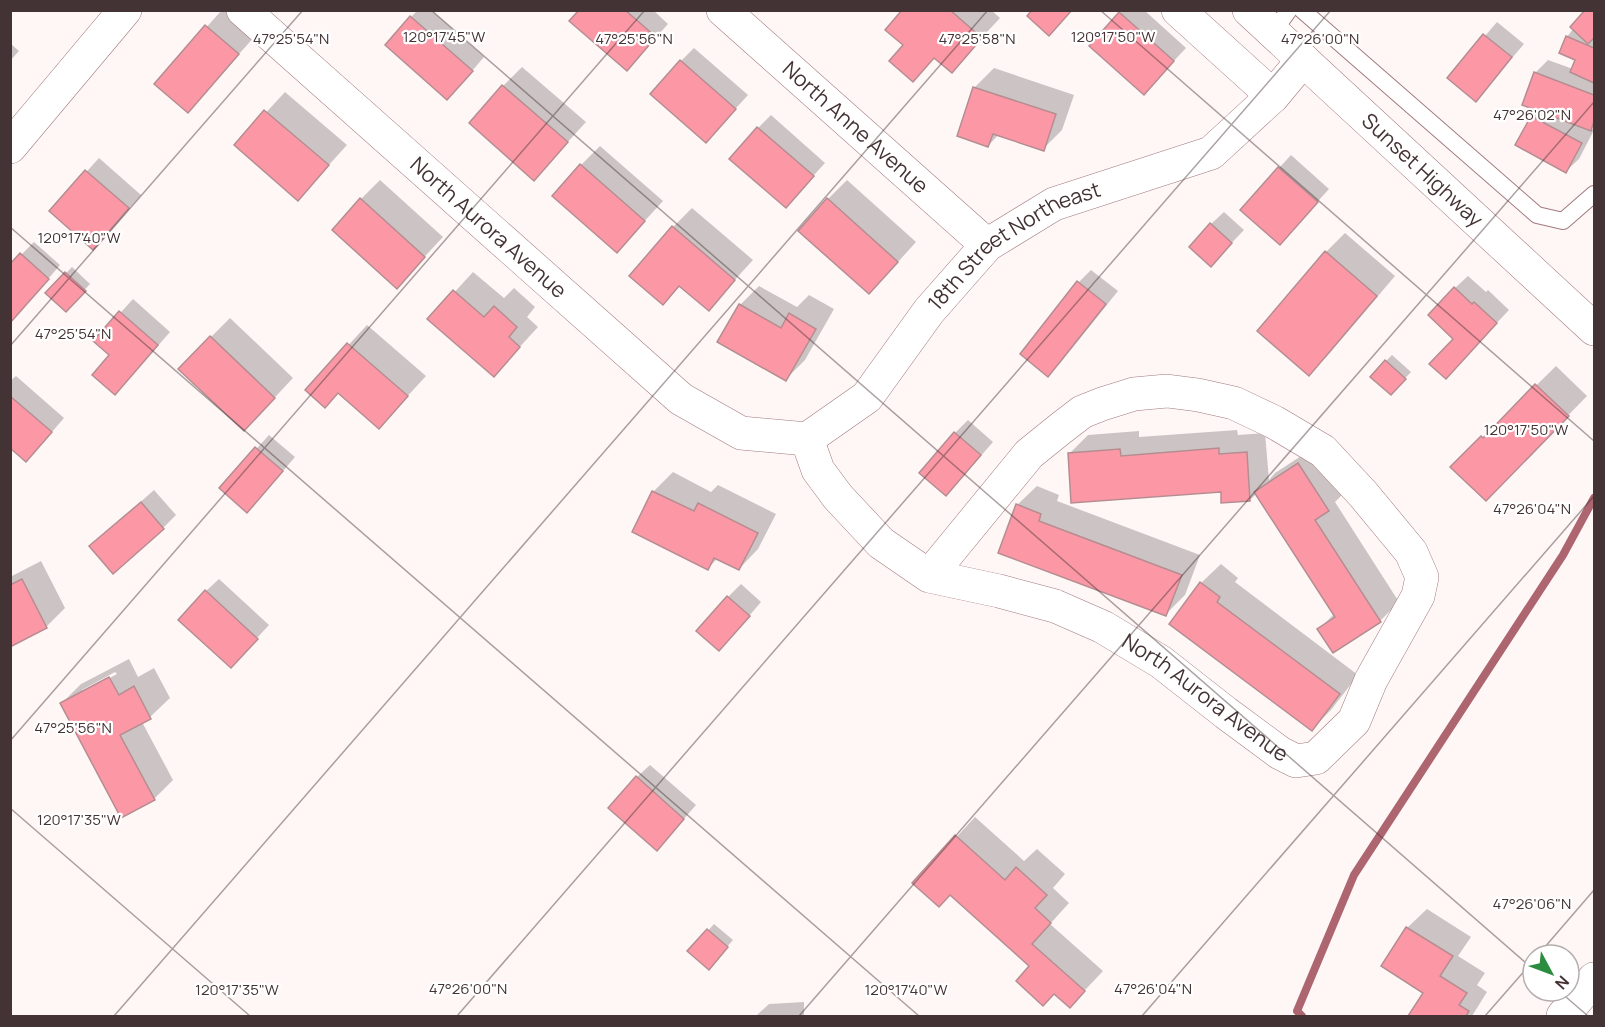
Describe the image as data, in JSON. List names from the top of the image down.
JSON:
{
  "streets": {
    "main road": [
      "North Anne Avenue",
      "Sunset Highway",
      "North Aurora Avenue",
      "18th Street Northeast"
    ]
  },
  "crossings": [
    ["North Anne Avenue", "18th Street Northeast"],
    ["Sunset Highway", "18th Street Northeast"],
    ["North Aurora Avenue", "18th Street Northeast"]
  ],
  "north": "bottom right",
  "coordinates": [
    "120°17'45\"W",
    "120°17'50\"W",
    "47°25'54\"N",
    "47°25'56\"N",
    "47°25'58\"N",
    "47°26'00\"N",
    "47°26'02\"N",
    "120°17'40\"W",
    "47°26'04\"N",
    "120°17'35\"W",
    "47°26'06\"N"
  ]
}
